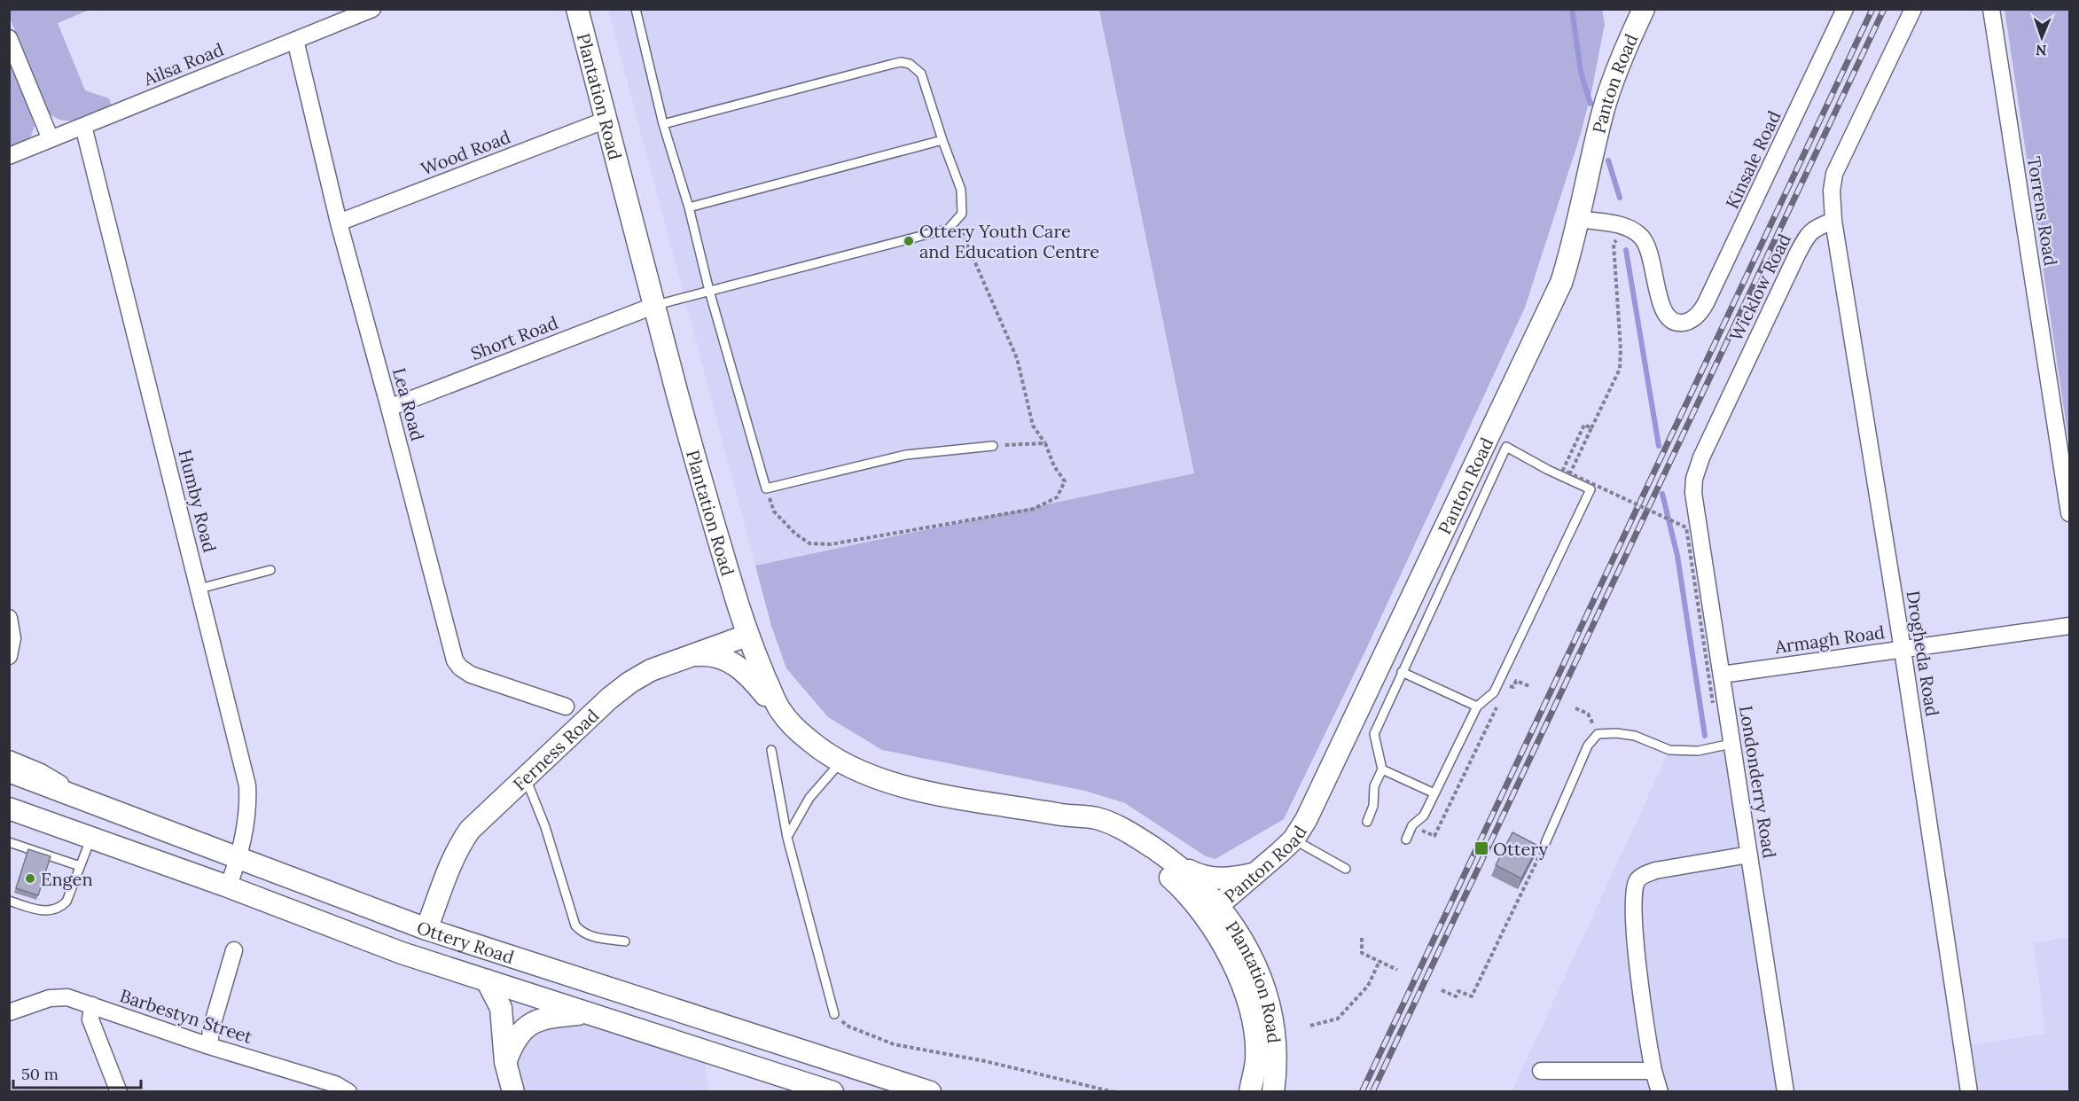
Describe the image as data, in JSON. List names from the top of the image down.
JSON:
{
  "streets": {
    "street": [
      "Ailsa Road",
      "Panton Road",
      "Plantation Road",
      "Wood Road",
      "Kinsale Road",
      "Torrens Road",
      "Wicklow Road",
      "Short Road",
      "Lea Road",
      "Humby Road",
      "Armagh Road",
      "Drogheda Road",
      "Ferness Road",
      "Londonderry Road",
      "Ottery Road",
      "Barbestyn Street"
    ]
  },
  "crossings": [
    ["Ailsa Road", "Lea Road"],
    ["Ailsa Road", "Humby Road"],
    ["Panton Road", "Plantation Road"],
    ["Plantation Road", "Wood Road"],
    ["Plantation Road", "Short Road"],
    ["Plantation Road", "Ferness Road"],
    ["Wood Road", "Lea Road"],
    ["Wicklow Road", "Drogheda Road"],
    ["Wicklow Road", "Londonderry Road"],
    ["Short Road", "Lea Road"],
    ["Humby Road", "Ottery Road"],
    ["Armagh Road", "Drogheda Road"],
    ["Armagh Road", "Londonderry Road"],
    ["Ferness Road", "Ottery Road"]
  ],
  "places": {
    "other": ["Ottery Youth Care and Education Centre", "Engen"],
    "transit": ["Ottery"]
  },
  "scale_bar": "50 m",
  "north": "bottom"
}
